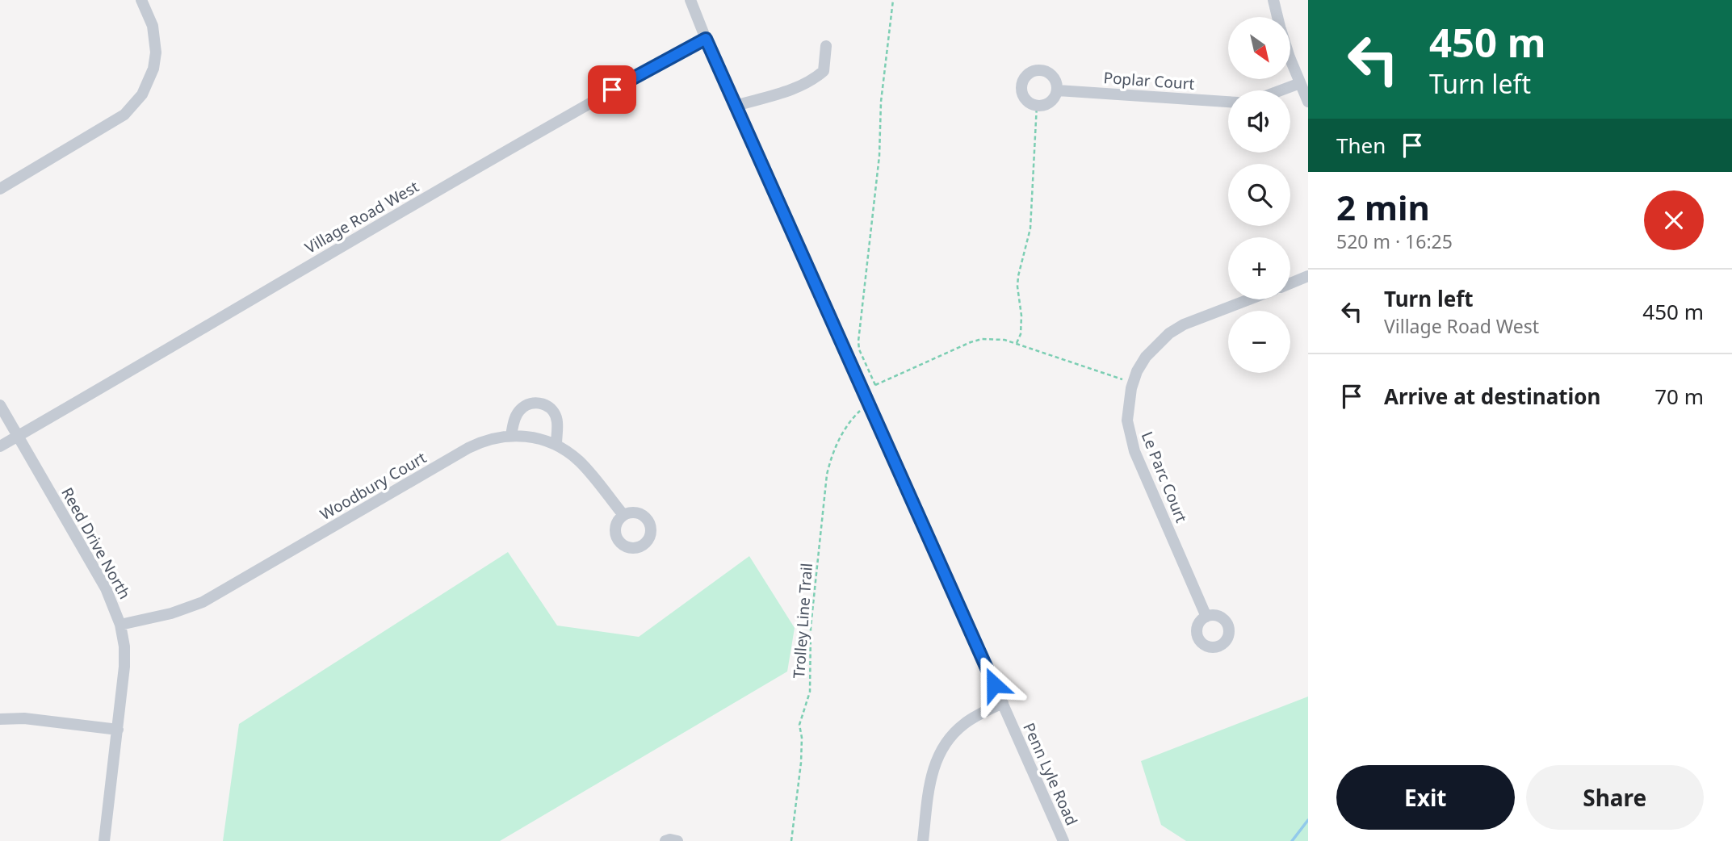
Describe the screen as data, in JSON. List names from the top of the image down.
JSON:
{
  "streets": {
    "street": [
      "Poplar Court",
      "Village Road West",
      "Le Parc Court",
      "Woodbury Court",
      "Reed Drive North",
      "Penn Lyle Road"
    ],
    "path": ["Trolley Line Trail"]
  },
  "crossings": [
    ["Village Road West", "Reed Drive North"],
    ["Village Road West", "Penn Lyle Road"],
    ["Woodbury Court", "Reed Drive North"]
  ],
  "north": "bottom right",
  "page": {
    "turn": ["450 m", "Turn left"],
    "map_buttons": ["+", "−"],
    "then": "Then",
    "heading": ["2 min", "520 m · 16:25"],
    "list": [
      {
        "name": "Turn left",
        "note": "Village Road West",
        "value": "450 m"
      },
      {
        "name": "Arrive at destination",
        "value": "70 m"
      }
    ],
    "buttons": ["Exit", "Share"]
  }
}
